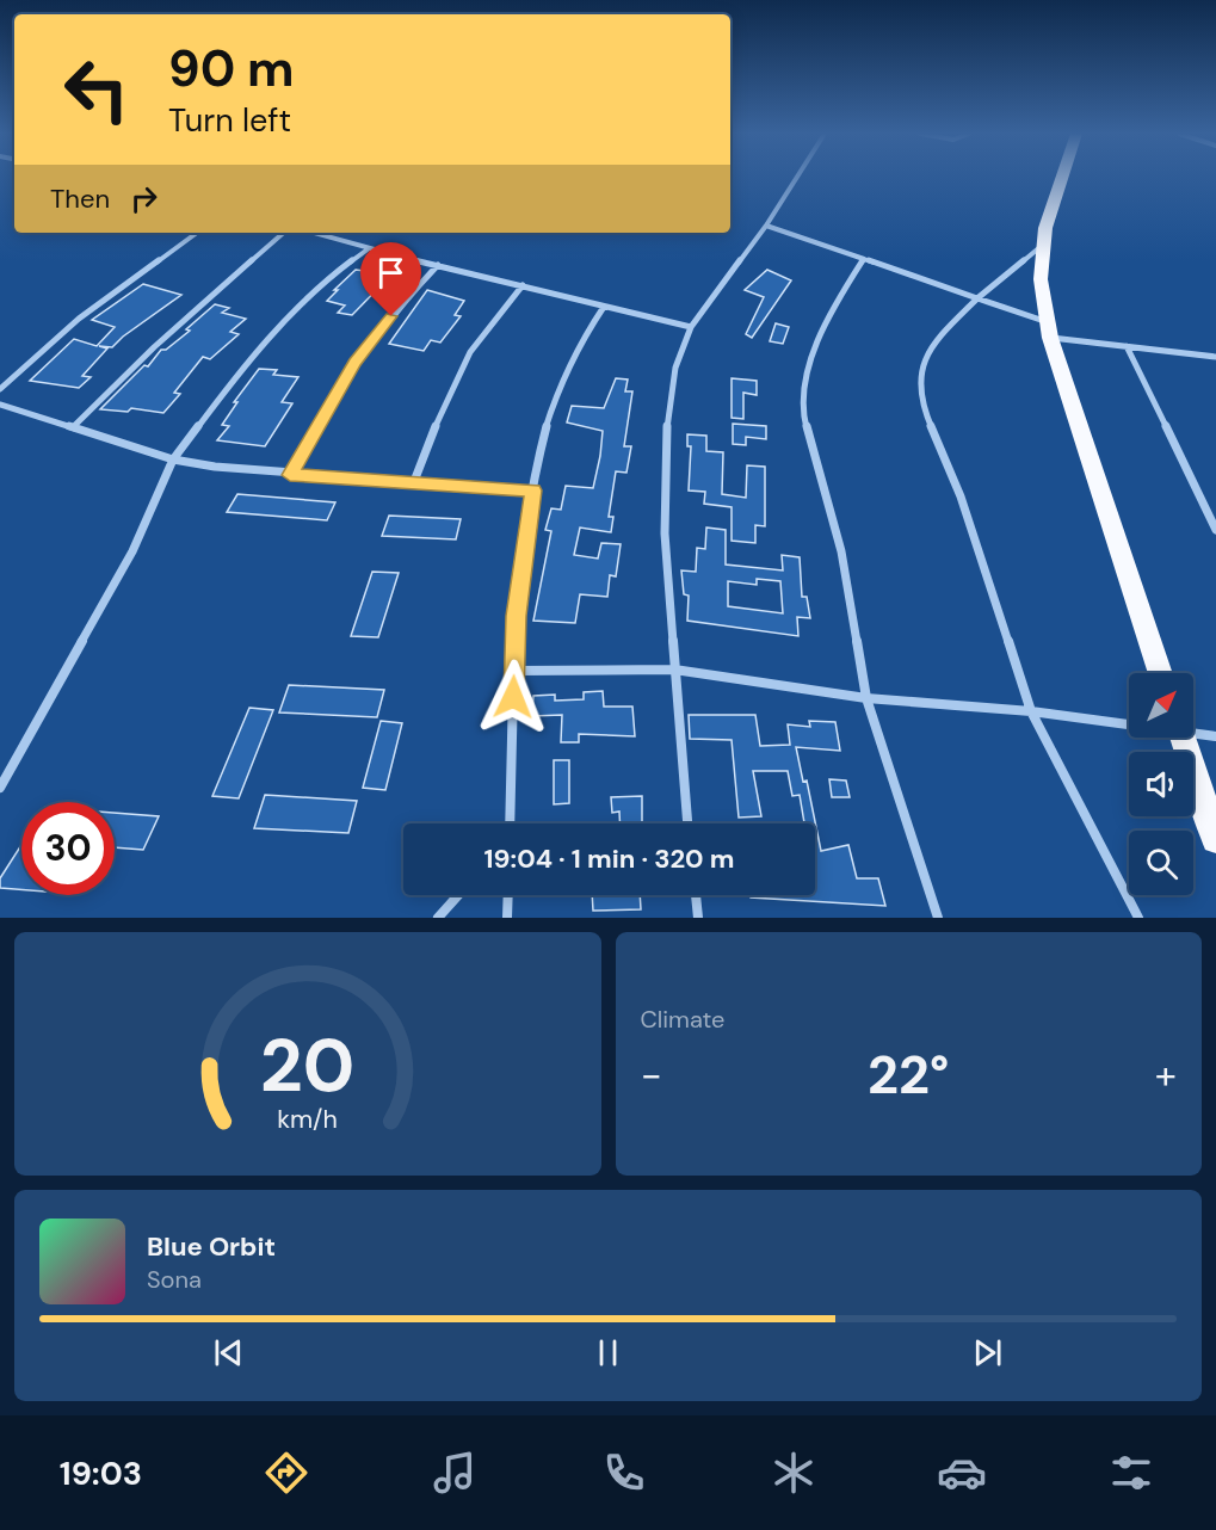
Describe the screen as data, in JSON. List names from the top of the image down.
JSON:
{
  "north": "top right",
  "page": {
    "turn": ["90 m", "Turn left"],
    "then": "Then",
    "limit": "30",
    "trip": "19:04 · 1 min · 320 m",
    "tile": "Climate",
    "heat": ["−", "22°", "+"],
    "song": ["Blue Orbit", "Sona"],
    "tabs": "19:03",
    "gauge": ["20", "km/h"]
  }
}
